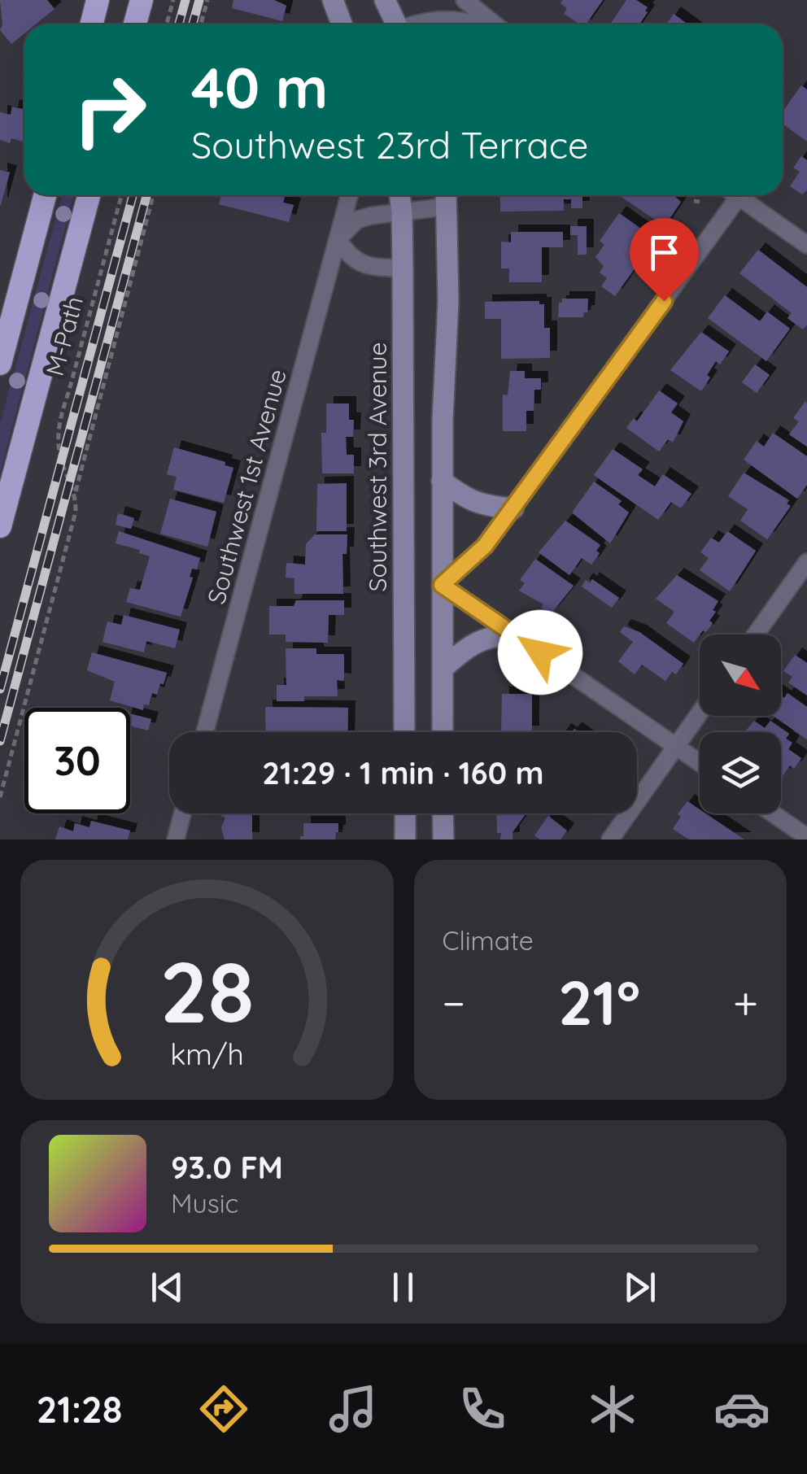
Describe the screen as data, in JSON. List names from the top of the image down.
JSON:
{
  "streets": {
    "main road": ["Southwest 3rd Avenue"],
    "street": ["Southwest 1st Avenue"],
    "path": ["M-Path"]
  },
  "north": "bottom right",
  "page": {
    "turn": ["40 m", "Southwest 23rd Terrace"],
    "limit": "30",
    "trip": "21:29 · 1 min · 160 m",
    "tile": "Climate",
    "heat": ["−", "21°", "+"],
    "song": ["93.0 FM", "Music"],
    "tabs": "21:28",
    "gauge": ["28", "km/h"]
  }
}
